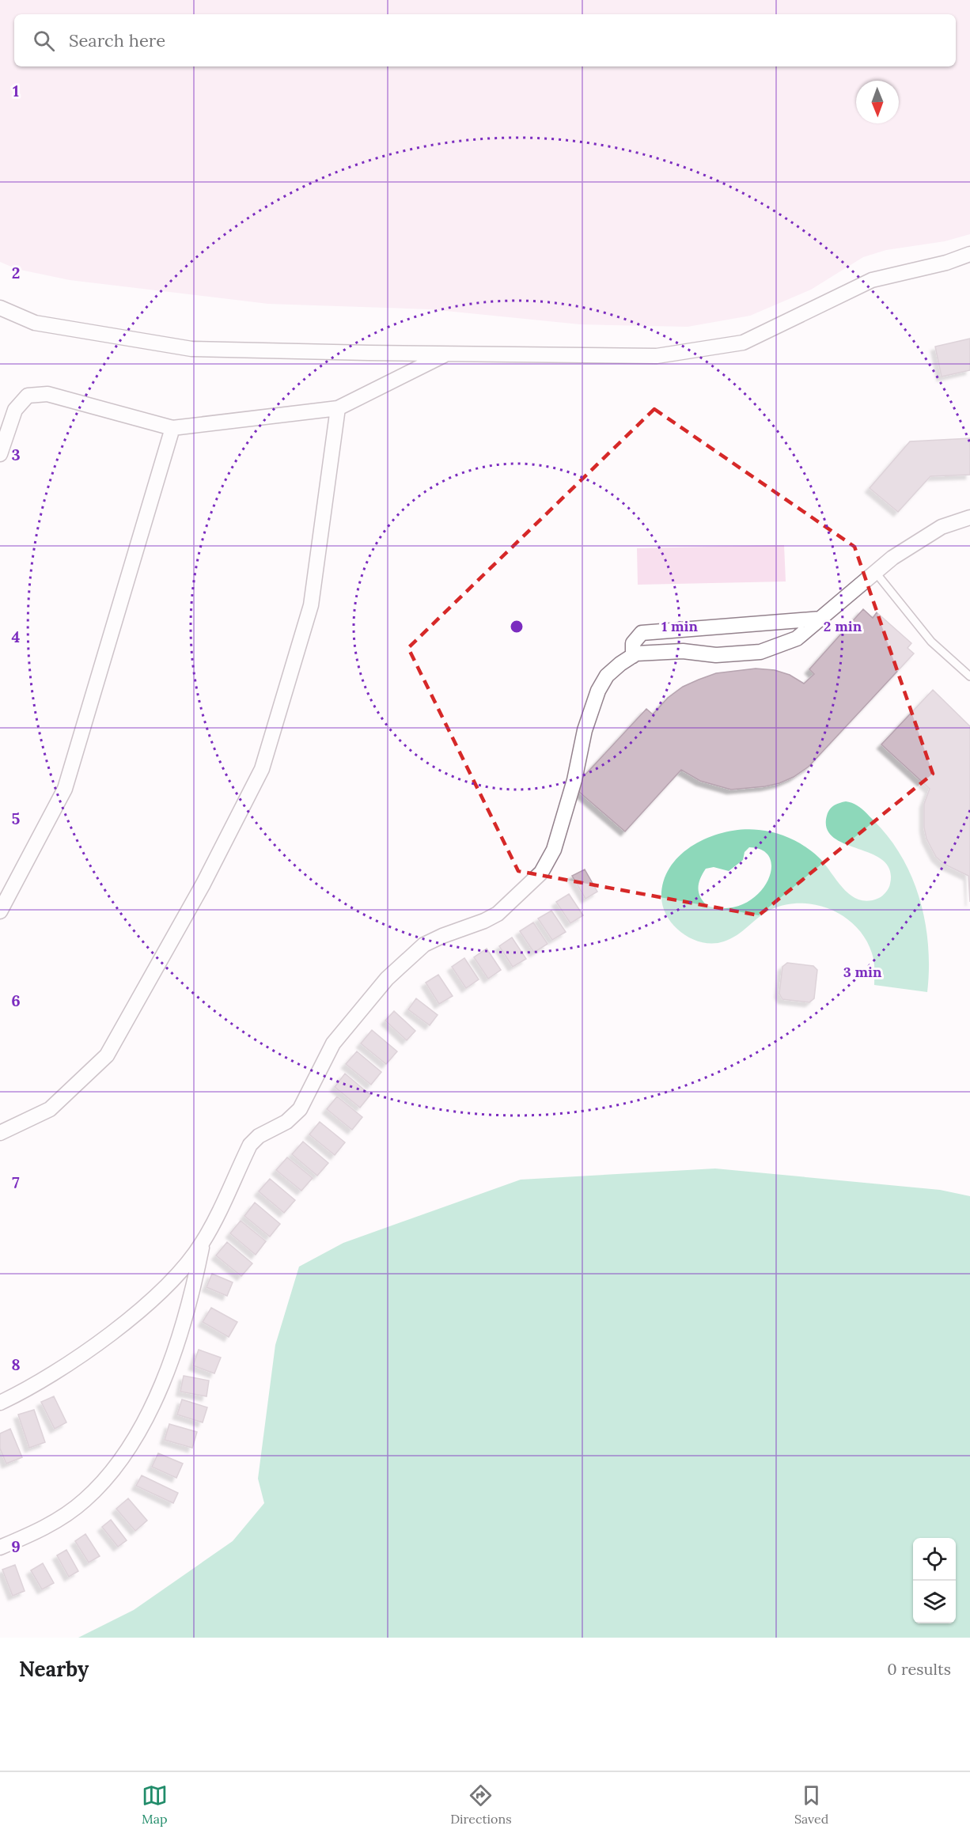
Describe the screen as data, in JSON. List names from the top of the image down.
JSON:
{
  "north": "bottom",
  "page": {
    "search": "Search here",
    "heading": ["Nearby", "0 results"],
    "nav": ["Map", "Directions", "Saved"]
  },
  "grid": {
    "rows": [
      "1",
      "2",
      "3",
      "4",
      "5",
      "6",
      "7",
      "8",
      "9"
    ]
  },
  "rings": ["1 min", "2 min", "3 min"]
}
